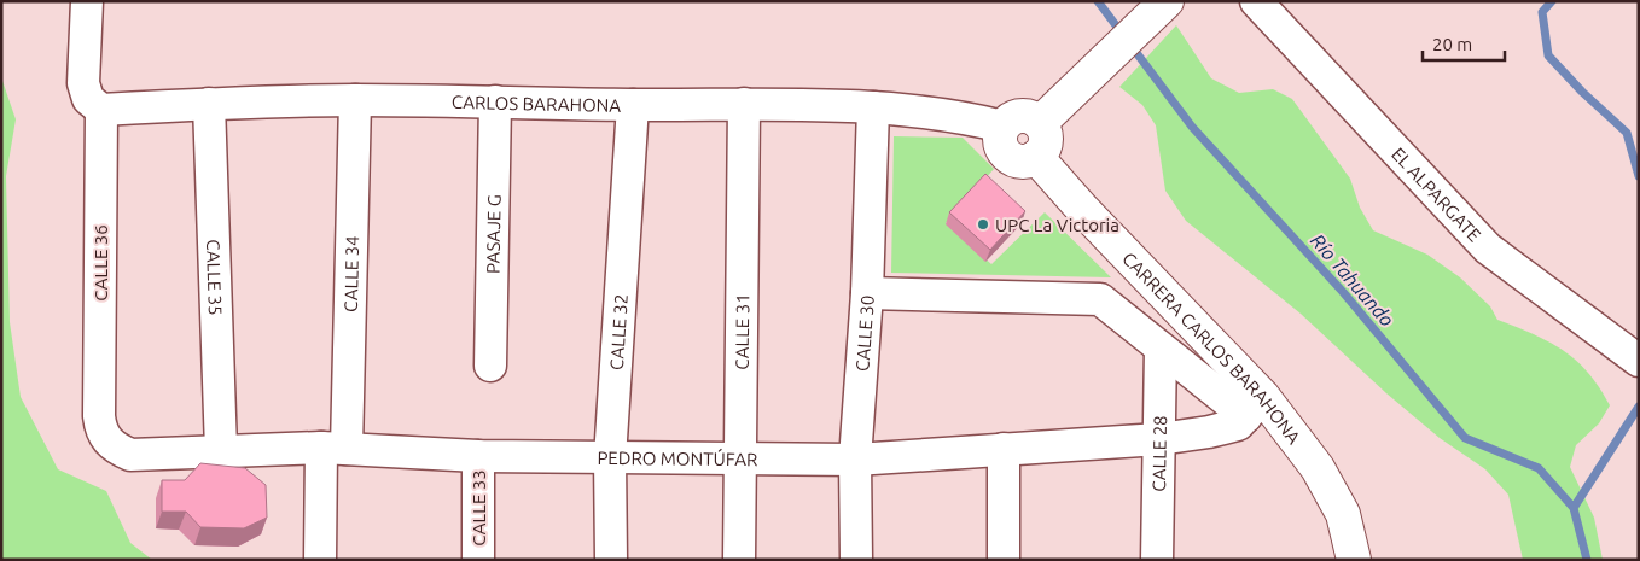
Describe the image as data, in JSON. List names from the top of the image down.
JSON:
{
  "streets": {
    "street": [
      "CARLOS BARAHONA",
      "EL ALPARGATE",
      "PASAJE G",
      "CALLE 36",
      "CALLE 34",
      "CALLE 35",
      "CALLE 32",
      "CALLE 31",
      "CALLE 30",
      "CARRERA CARLOS BARAHONA",
      "CALLE 28",
      "PEDRO MONTÚFAR",
      "CALLE 33"
    ]
  },
  "crossings": [
    ["CARLOS BARAHONA", "PASAJE G"],
    ["CARLOS BARAHONA", "CALLE 36"],
    ["CARLOS BARAHONA", "CALLE 34"],
    ["CARLOS BARAHONA", "CALLE 35"],
    ["CARLOS BARAHONA", "CALLE 32"],
    ["CARLOS BARAHONA", "CALLE 31"],
    ["CARLOS BARAHONA", "CALLE 30"],
    ["CARLOS BARAHONA", "CARRERA CARLOS BARAHONA"],
    ["CALLE 36", "PEDRO MONTÚFAR"],
    ["CALLE 34", "PEDRO MONTÚFAR"],
    ["CALLE 35", "PEDRO MONTÚFAR"],
    ["CALLE 32", "PEDRO MONTÚFAR"],
    ["CALLE 31", "PEDRO MONTÚFAR"],
    ["CALLE 30", "PEDRO MONTÚFAR"],
    ["CARRERA CARLOS BARAHONA", "PEDRO MONTÚFAR"],
    ["CALLE 28", "PEDRO MONTÚFAR"],
    ["PEDRO MONTÚFAR", "CALLE 33"]
  ],
  "water": ["Río Tahuando"],
  "places": ["UPC La Victoria"],
  "scale_bar": "20 m"
}
